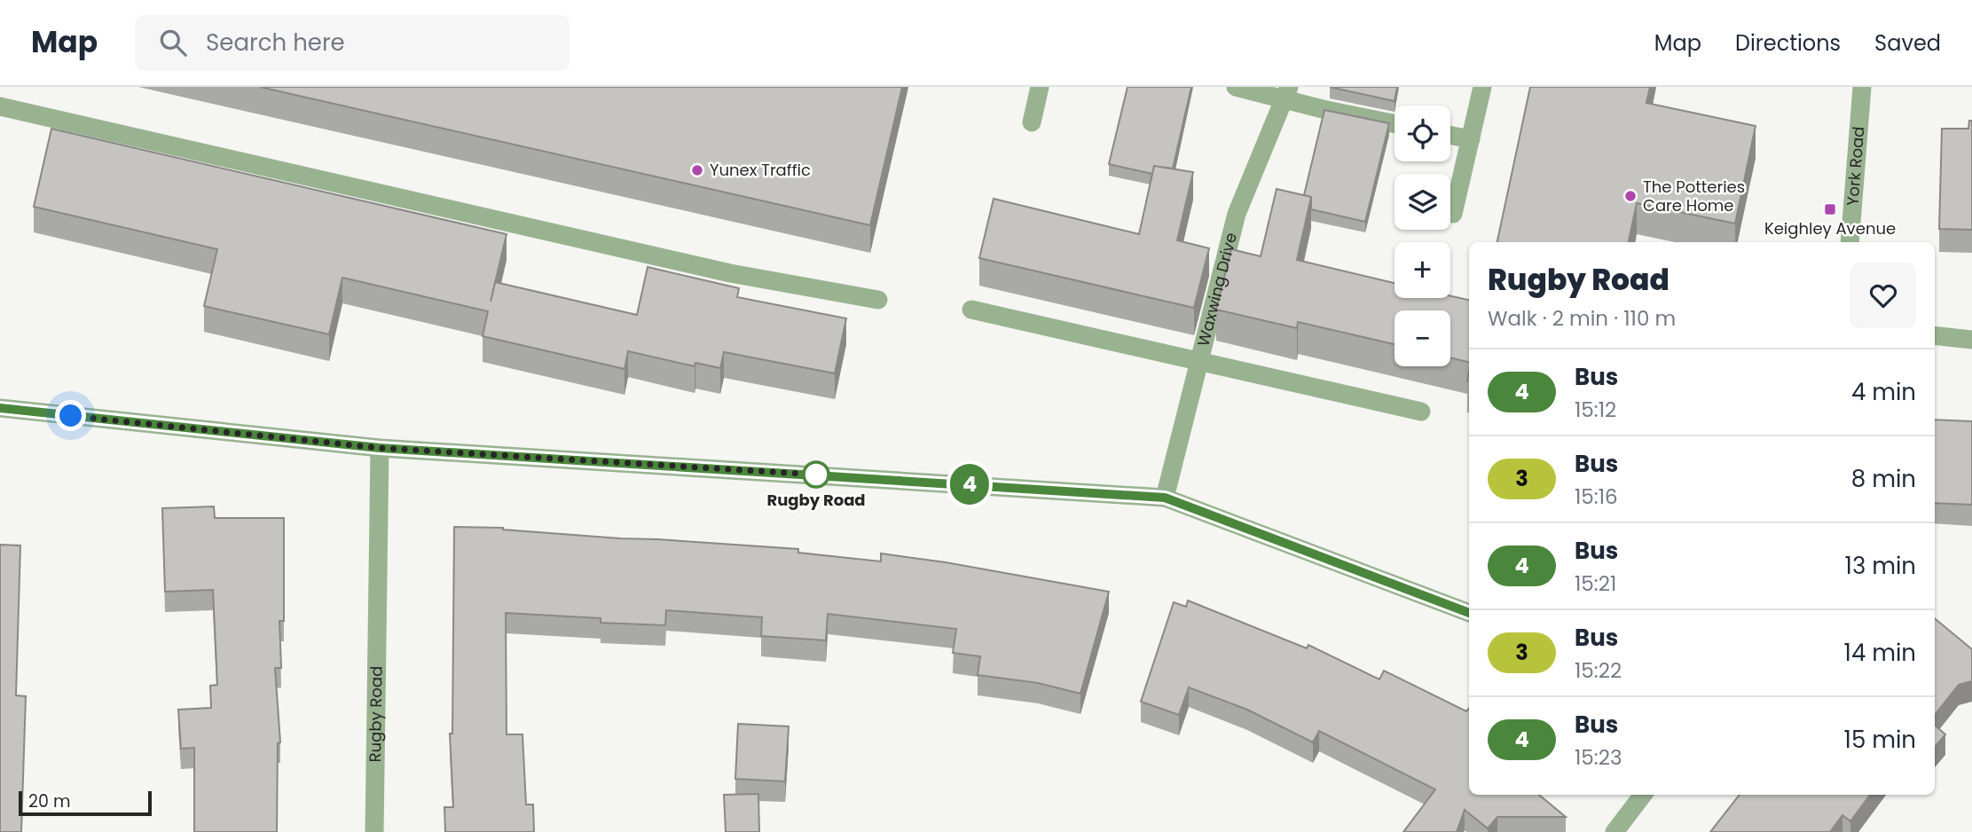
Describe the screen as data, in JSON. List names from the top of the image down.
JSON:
{
  "streets": {
    "street": ["York Road", "Waxwing Drive", "Rugby Road"]
  },
  "places": {
    "other": ["Yunex Traffic", "The Potteries Care Home", "Rugby Road"],
    "transit": ["Keighley Avenue"]
  },
  "lines": ["bus line 4"],
  "scale_bar": "20 m",
  "page": {
    "header": "Map",
    "search": "Search here",
    "nav": ["Map", "Directions", "Saved"],
    "on_map": "4",
    "map_buttons": ["+", "−"],
    "heading": ["Rugby Road", "Walk · 2 min · 110 m"],
    "list": [
      {
        "mark": "4",
        "name": "Bus",
        "note": "15:12",
        "value": "4 min"
      },
      {
        "mark": "3",
        "name": "Bus",
        "note": "15:16",
        "value": "8 min"
      },
      {
        "mark": "4",
        "name": "Bus",
        "note": "15:21",
        "value": "13 min"
      },
      {
        "mark": "3",
        "name": "Bus",
        "note": "15:22",
        "value": "14 min"
      },
      {
        "mark": "4",
        "name": "Bus",
        "note": "15:23",
        "value": "15 min"
      }
    ],
    "scale": "20 m"
  }
}
